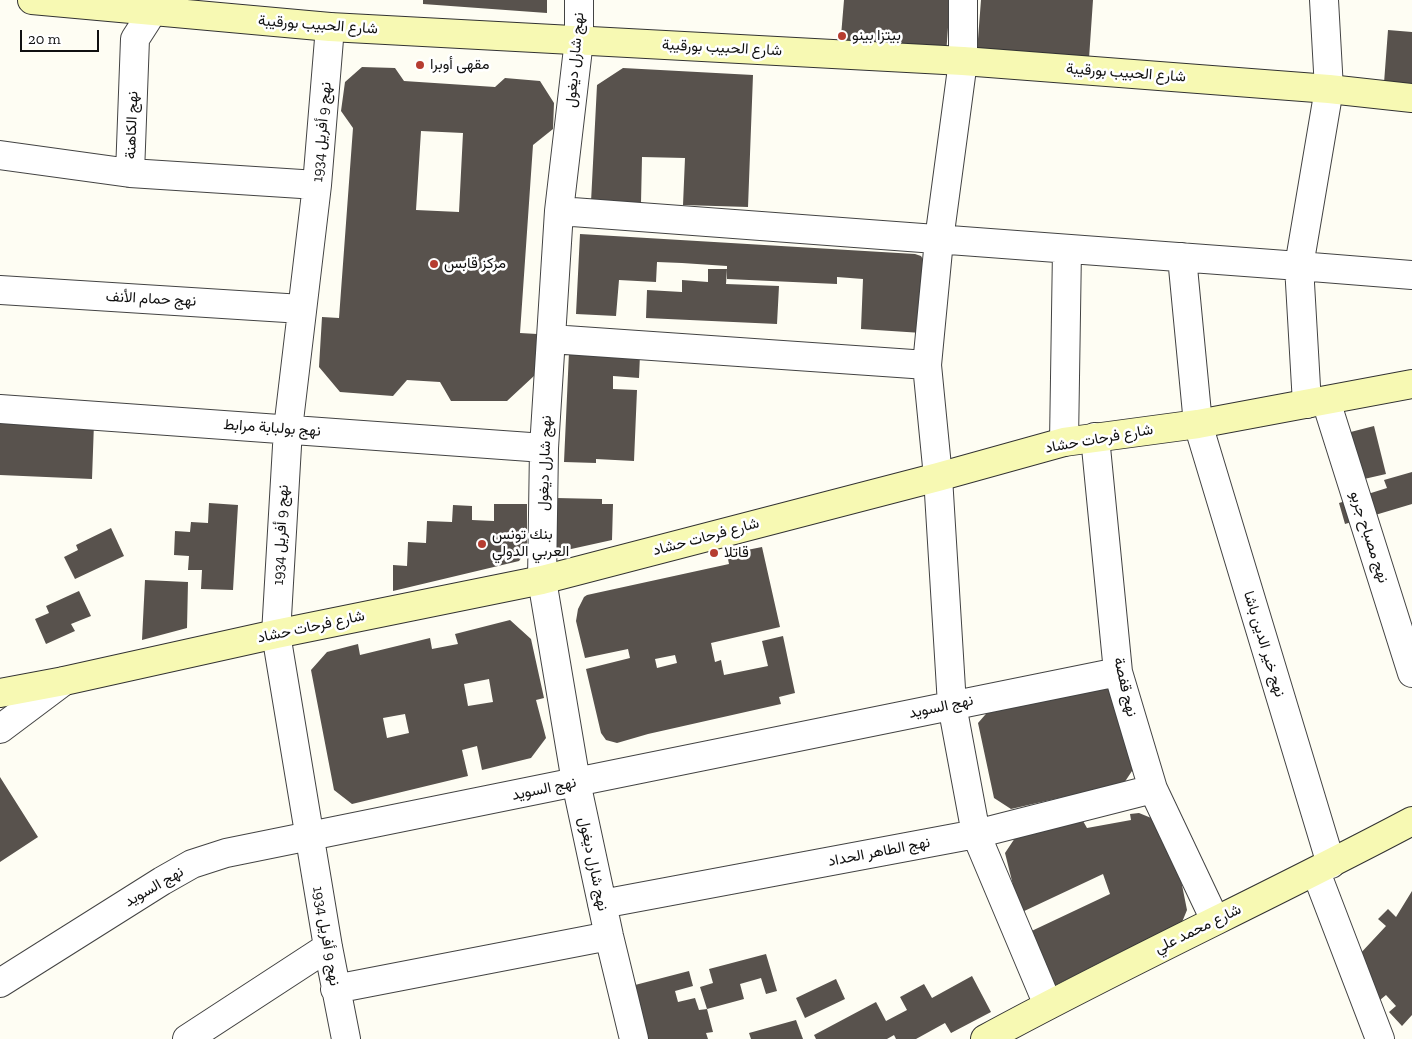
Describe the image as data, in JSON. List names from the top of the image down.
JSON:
{
  "streets": {
    "street": [
      "شارع الحبيب بورقيبة",
      "نهج شارل ديغول",
      "نهج الكاهنة",
      "نهج 9 أفريل 1934",
      "نهج حمام الأنف",
      "نهج بولبابة مرابط",
      "شارع فرحات حشاد",
      "نهج مصباح جربو",
      "نهج خير الدين باشا",
      "نهج قفصة",
      "نهج السويد",
      "نهج الطاهر الحداد",
      "شارع محمد علي"
    ]
  },
  "crossings": [
    ["شارع الحبيب بورقيبة", "نهج شارل ديغول"],
    ["شارع الحبيب بورقيبة", "نهج 9 أفريل 1934"],
    ["شارع الحبيب بورقيبة", "نهج مصباح جربو"],
    ["نهج شارل ديغول", "نهج بولبابة مرابط"],
    ["نهج شارل ديغول", "شارع فرحات حشاد"],
    ["نهج شارل ديغول", "نهج السويد"],
    ["نهج شارل ديغول", "نهج الطاهر الحداد"],
    ["نهج 9 أفريل 1934", "نهج حمام الأنف"],
    ["نهج 9 أفريل 1934", "نهج بولبابة مرابط"],
    ["نهج 9 أفريل 1934", "شارع فرحات حشاد"],
    ["نهج 9 أفريل 1934", "نهج السويد"],
    ["شارع فرحات حشاد", "نهج مصباح جربو"],
    ["شارع فرحات حشاد", "نهج خير الدين باشا"],
    ["شارع فرحات حشاد", "نهج قفصة"],
    ["نهج خير الدين باشا", "شارع محمد علي"],
    ["نهج قفصة", "نهج السويد"],
    ["نهج قفصة", "نهج الطاهر الحداد"],
    ["نهج قفصة", "شارع محمد علي"]
  ],
  "places": [
    "بيتزا بينو",
    "مقهى أوبرا",
    "مركز قابس",
    "بنك تونس العربي الدولي",
    "قاتلا"
  ],
  "scale_bar": "20 m"
}
